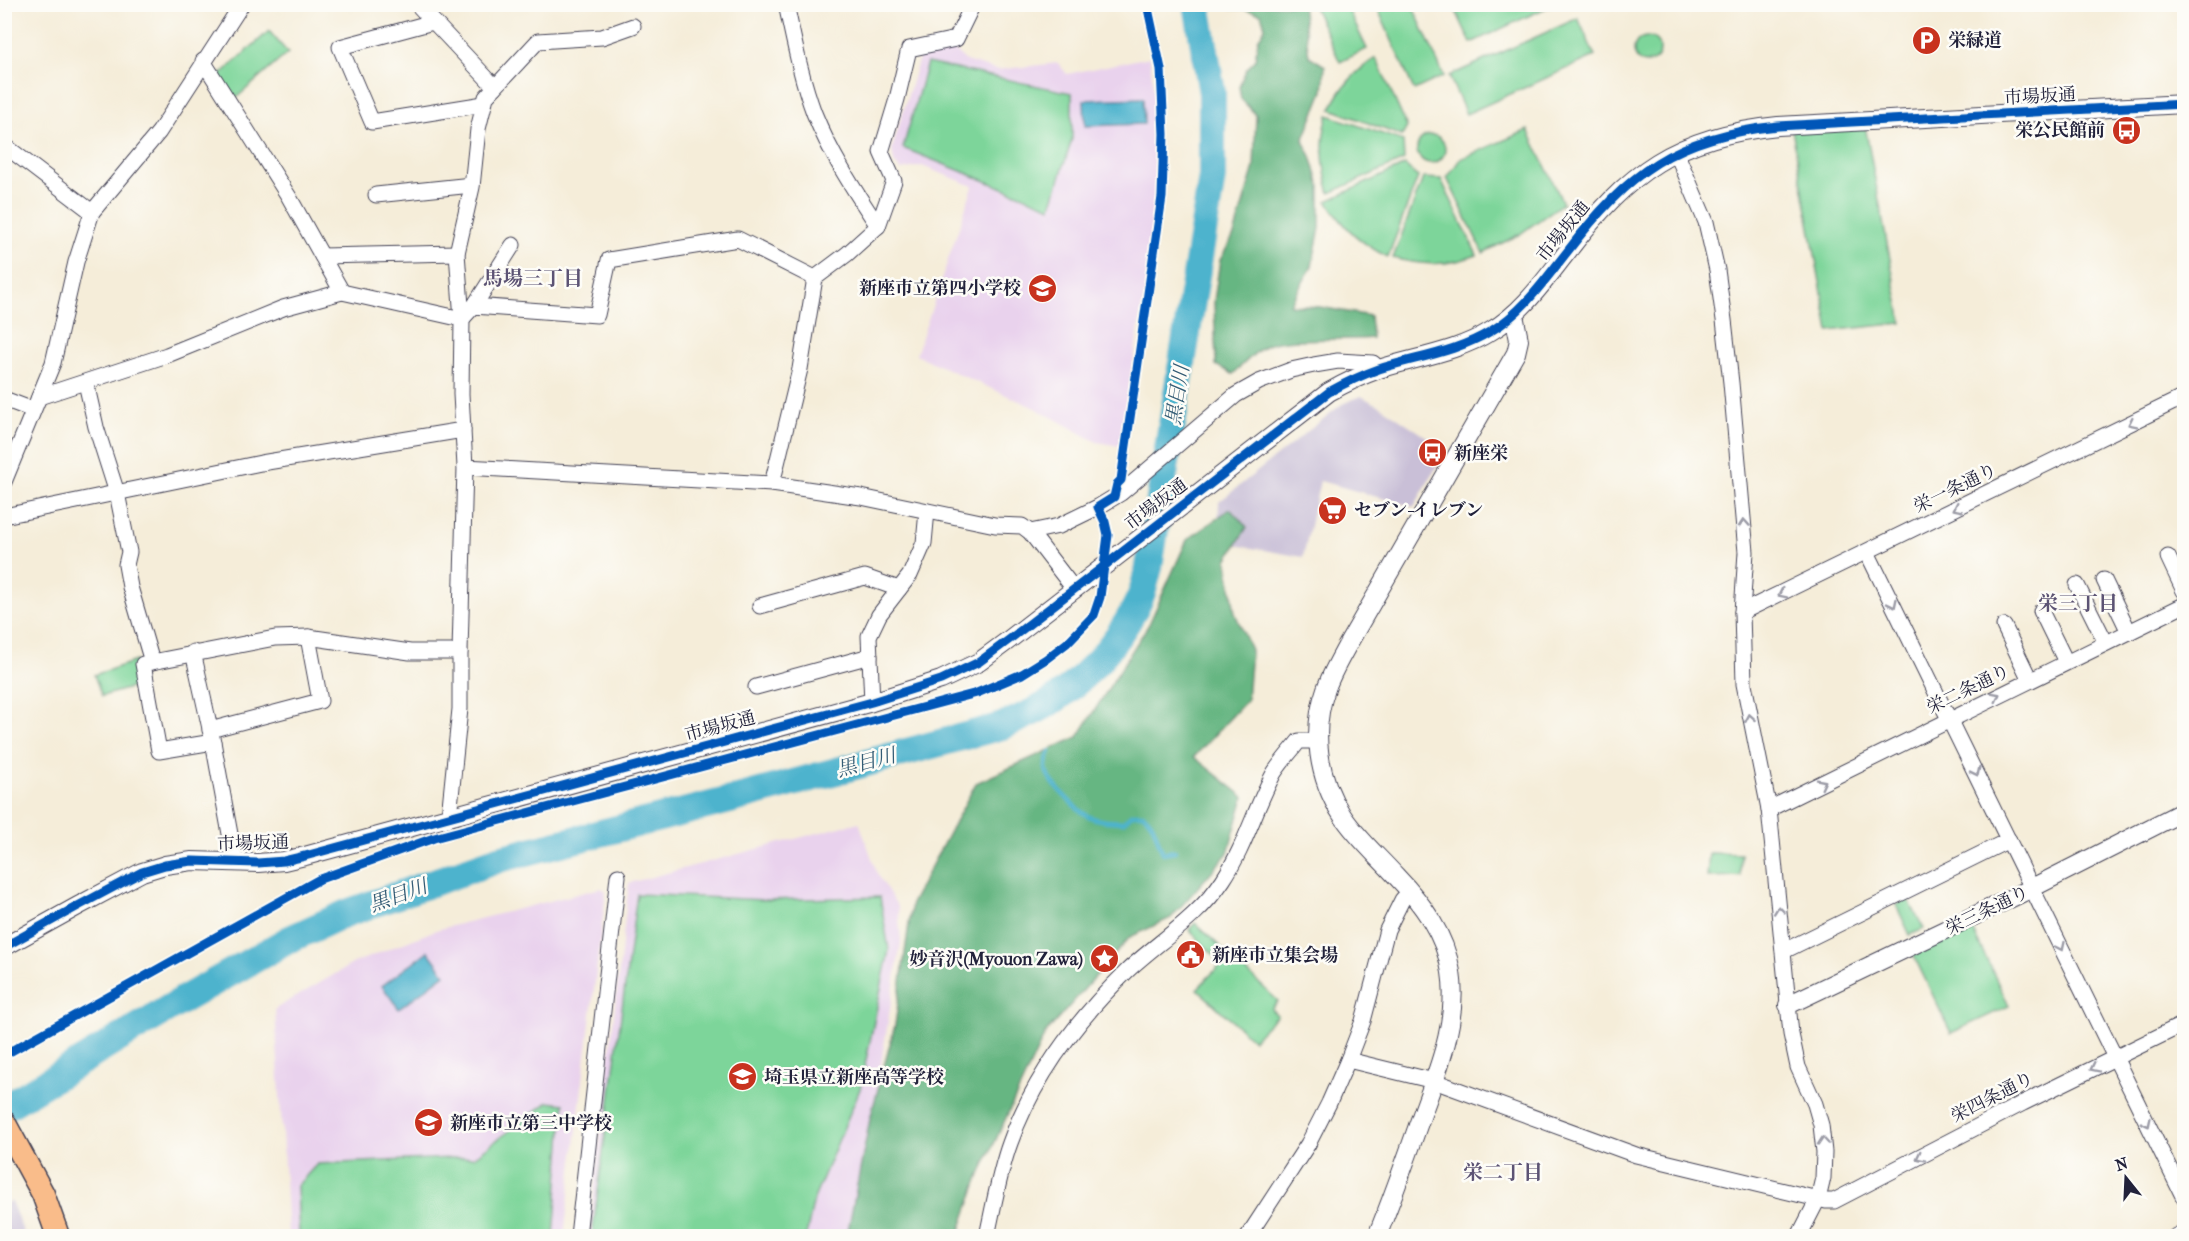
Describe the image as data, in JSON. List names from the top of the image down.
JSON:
{
  "streets": {
    "street": [
      "市場坂通",
      "栄一条通り",
      "栄二条通り",
      "栄三条通り",
      "栄四条通り"
    ]
  },
  "one_way": ["栄一条通り", "栄四条通り"],
  "districts": ["馬場三丁目", "栄三丁目", "栄二丁目"],
  "water": ["黒目川"],
  "places": {
    "parking": ["栄緑道"],
    "bus stop": ["栄公民館前", "新座栄"],
    "school or university": ["新座市立第四小学校", "埼玉県立新座高等学校", "新座市立第三中学校"],
    "supermarket": ["セブン-イレブン"],
    "public building": ["新座市立集会場"],
    "place": ["妙音沢(Myouon Zawa)"]
  },
  "north": "top"
}
